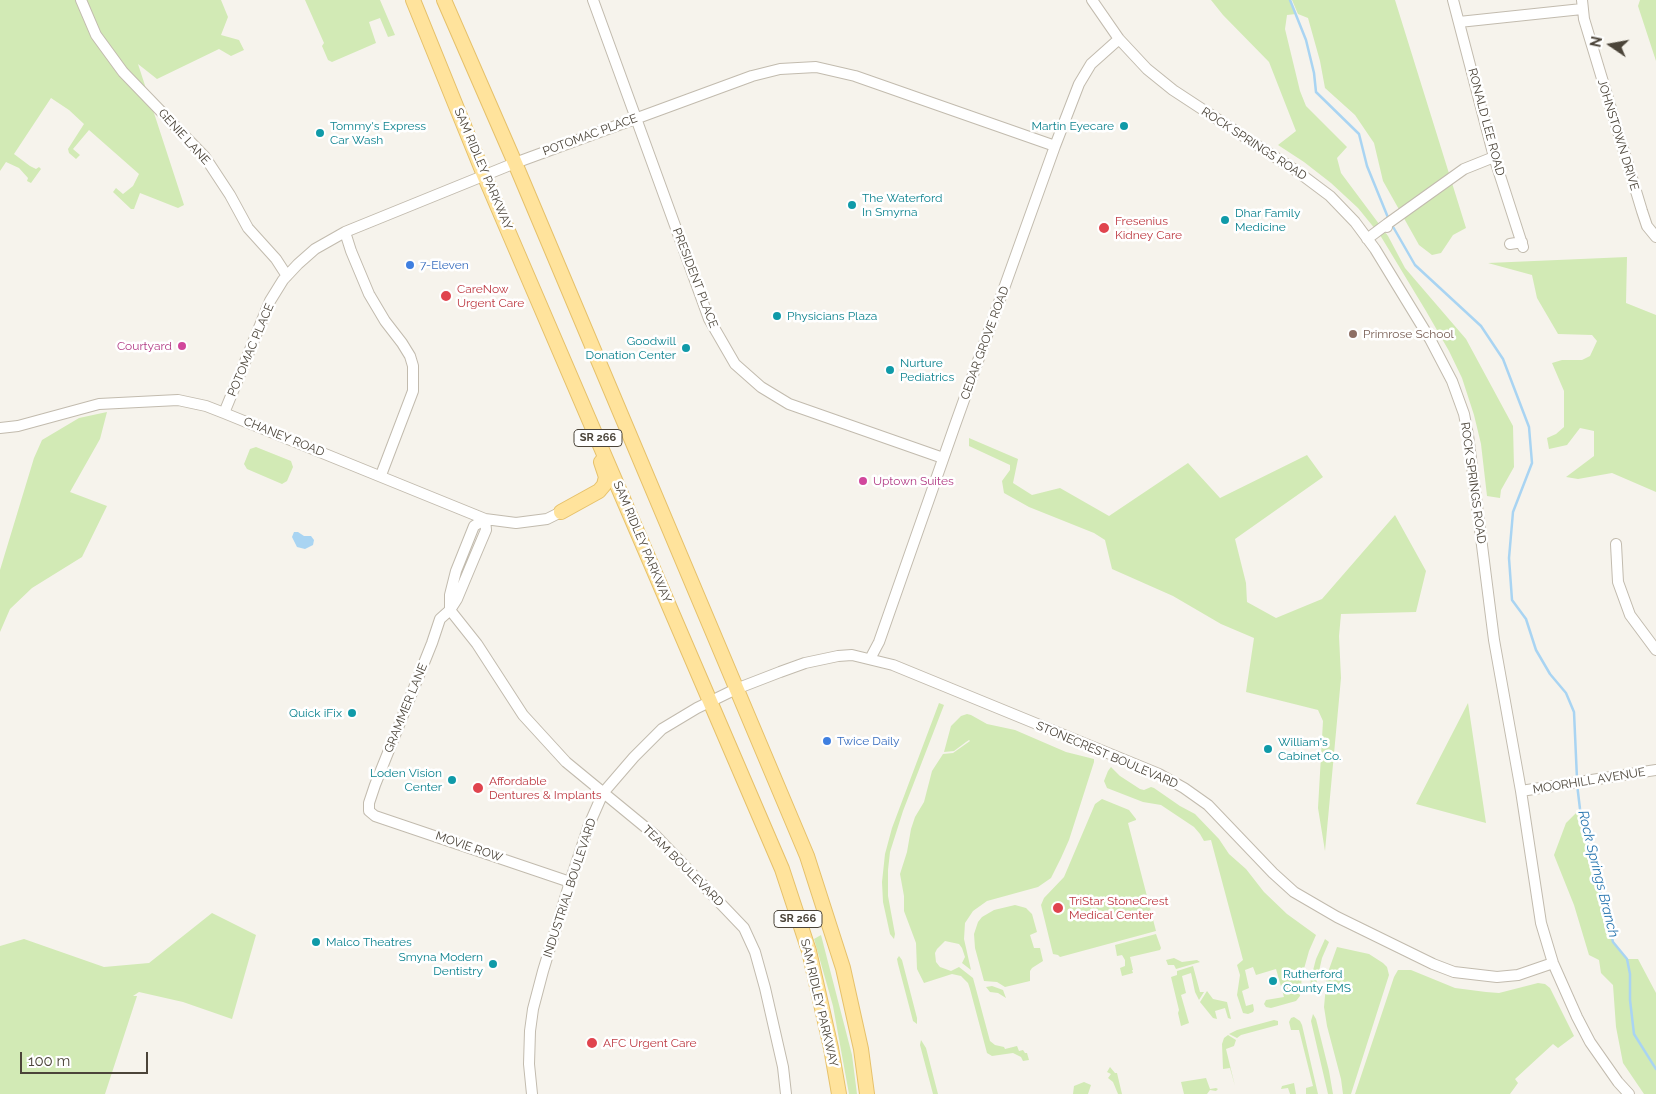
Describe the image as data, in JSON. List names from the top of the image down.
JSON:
{
  "streets": {
    "main road": ["SAM RIDLEY PARKWAY", "SR 266"],
    "street": [
      "RONALD LEE ROAD",
      "POTOMAC PLACE",
      "JOHNSTOWN DRIVE",
      "GENIE LANE",
      "ROCK SPRINGS ROAD",
      "PRESIDENT PLACE",
      "CEDAR GROVE ROAD",
      "CHANEY ROAD",
      "GRAMMER LANE",
      "STONECREST BOULEVARD",
      "MOORHILL AVENUE",
      "MOVIE ROW",
      "TEAM BOULEVARD",
      "INDUSTRIAL BOULEVARD"
    ]
  },
  "crossings": [
    ["POTOMAC PLACE", "GENIE LANE"],
    ["POTOMAC PLACE", "SAM RIDLEY PARKWAY"],
    ["POTOMAC PLACE", "PRESIDENT PLACE"],
    ["POTOMAC PLACE", "CEDAR GROVE ROAD"],
    ["POTOMAC PLACE", "CHANEY ROAD"],
    ["POTOMAC PLACE", "SR 266"],
    ["ROCK SPRINGS ROAD", "CEDAR GROVE ROAD"],
    ["ROCK SPRINGS ROAD", "STONECREST BOULEVARD"],
    ["ROCK SPRINGS ROAD", "MOORHILL AVENUE"],
    ["SAM RIDLEY PARKWAY", "INDUSTRIAL BOULEVARD"],
    ["PRESIDENT PLACE", "CEDAR GROVE ROAD"],
    ["CEDAR GROVE ROAD", "STONECREST BOULEVARD"],
    ["SR 266", "STONECREST BOULEVARD"],
    ["SR 266", "INDUSTRIAL BOULEVARD"],
    ["GRAMMER LANE", "MOVIE ROW"],
    ["GRAMMER LANE", "TEAM BOULEVARD"],
    ["STONECREST BOULEVARD", "INDUSTRIAL BOULEVARD"],
    ["MOVIE ROW", "INDUSTRIAL BOULEVARD"],
    ["TEAM BOULEVARD", "INDUSTRIAL BOULEVARD"]
  ],
  "water": ["Rock Springs Branch"],
  "places": [
    "Martin Eyecare",
    "Tommy's Express Car Wash",
    "The Waterford In Smyrna",
    "Dhar Family Medicine",
    "Fresenius Kidney Care",
    "7-Eleven",
    "CareNow Urgent Care",
    "Physicians Plaza",
    "Primrose School",
    "Courtyard",
    "Goodwill Donation Center",
    "Nurture Pediatrics",
    "Uptown Suites",
    "Quick iFix",
    "Twice Daily",
    "William's Cabinet Co.",
    "Loden Vision Center",
    "Affordable Dentures & Implants",
    "TriStar StoneCrest Medical Center",
    "Malco Theatres",
    "Smyna Modern Dentistry",
    "Rutherford County EMS",
    "AFC Urgent Care"
  ],
  "scale_bar": "100 m",
  "north": "left"
}
